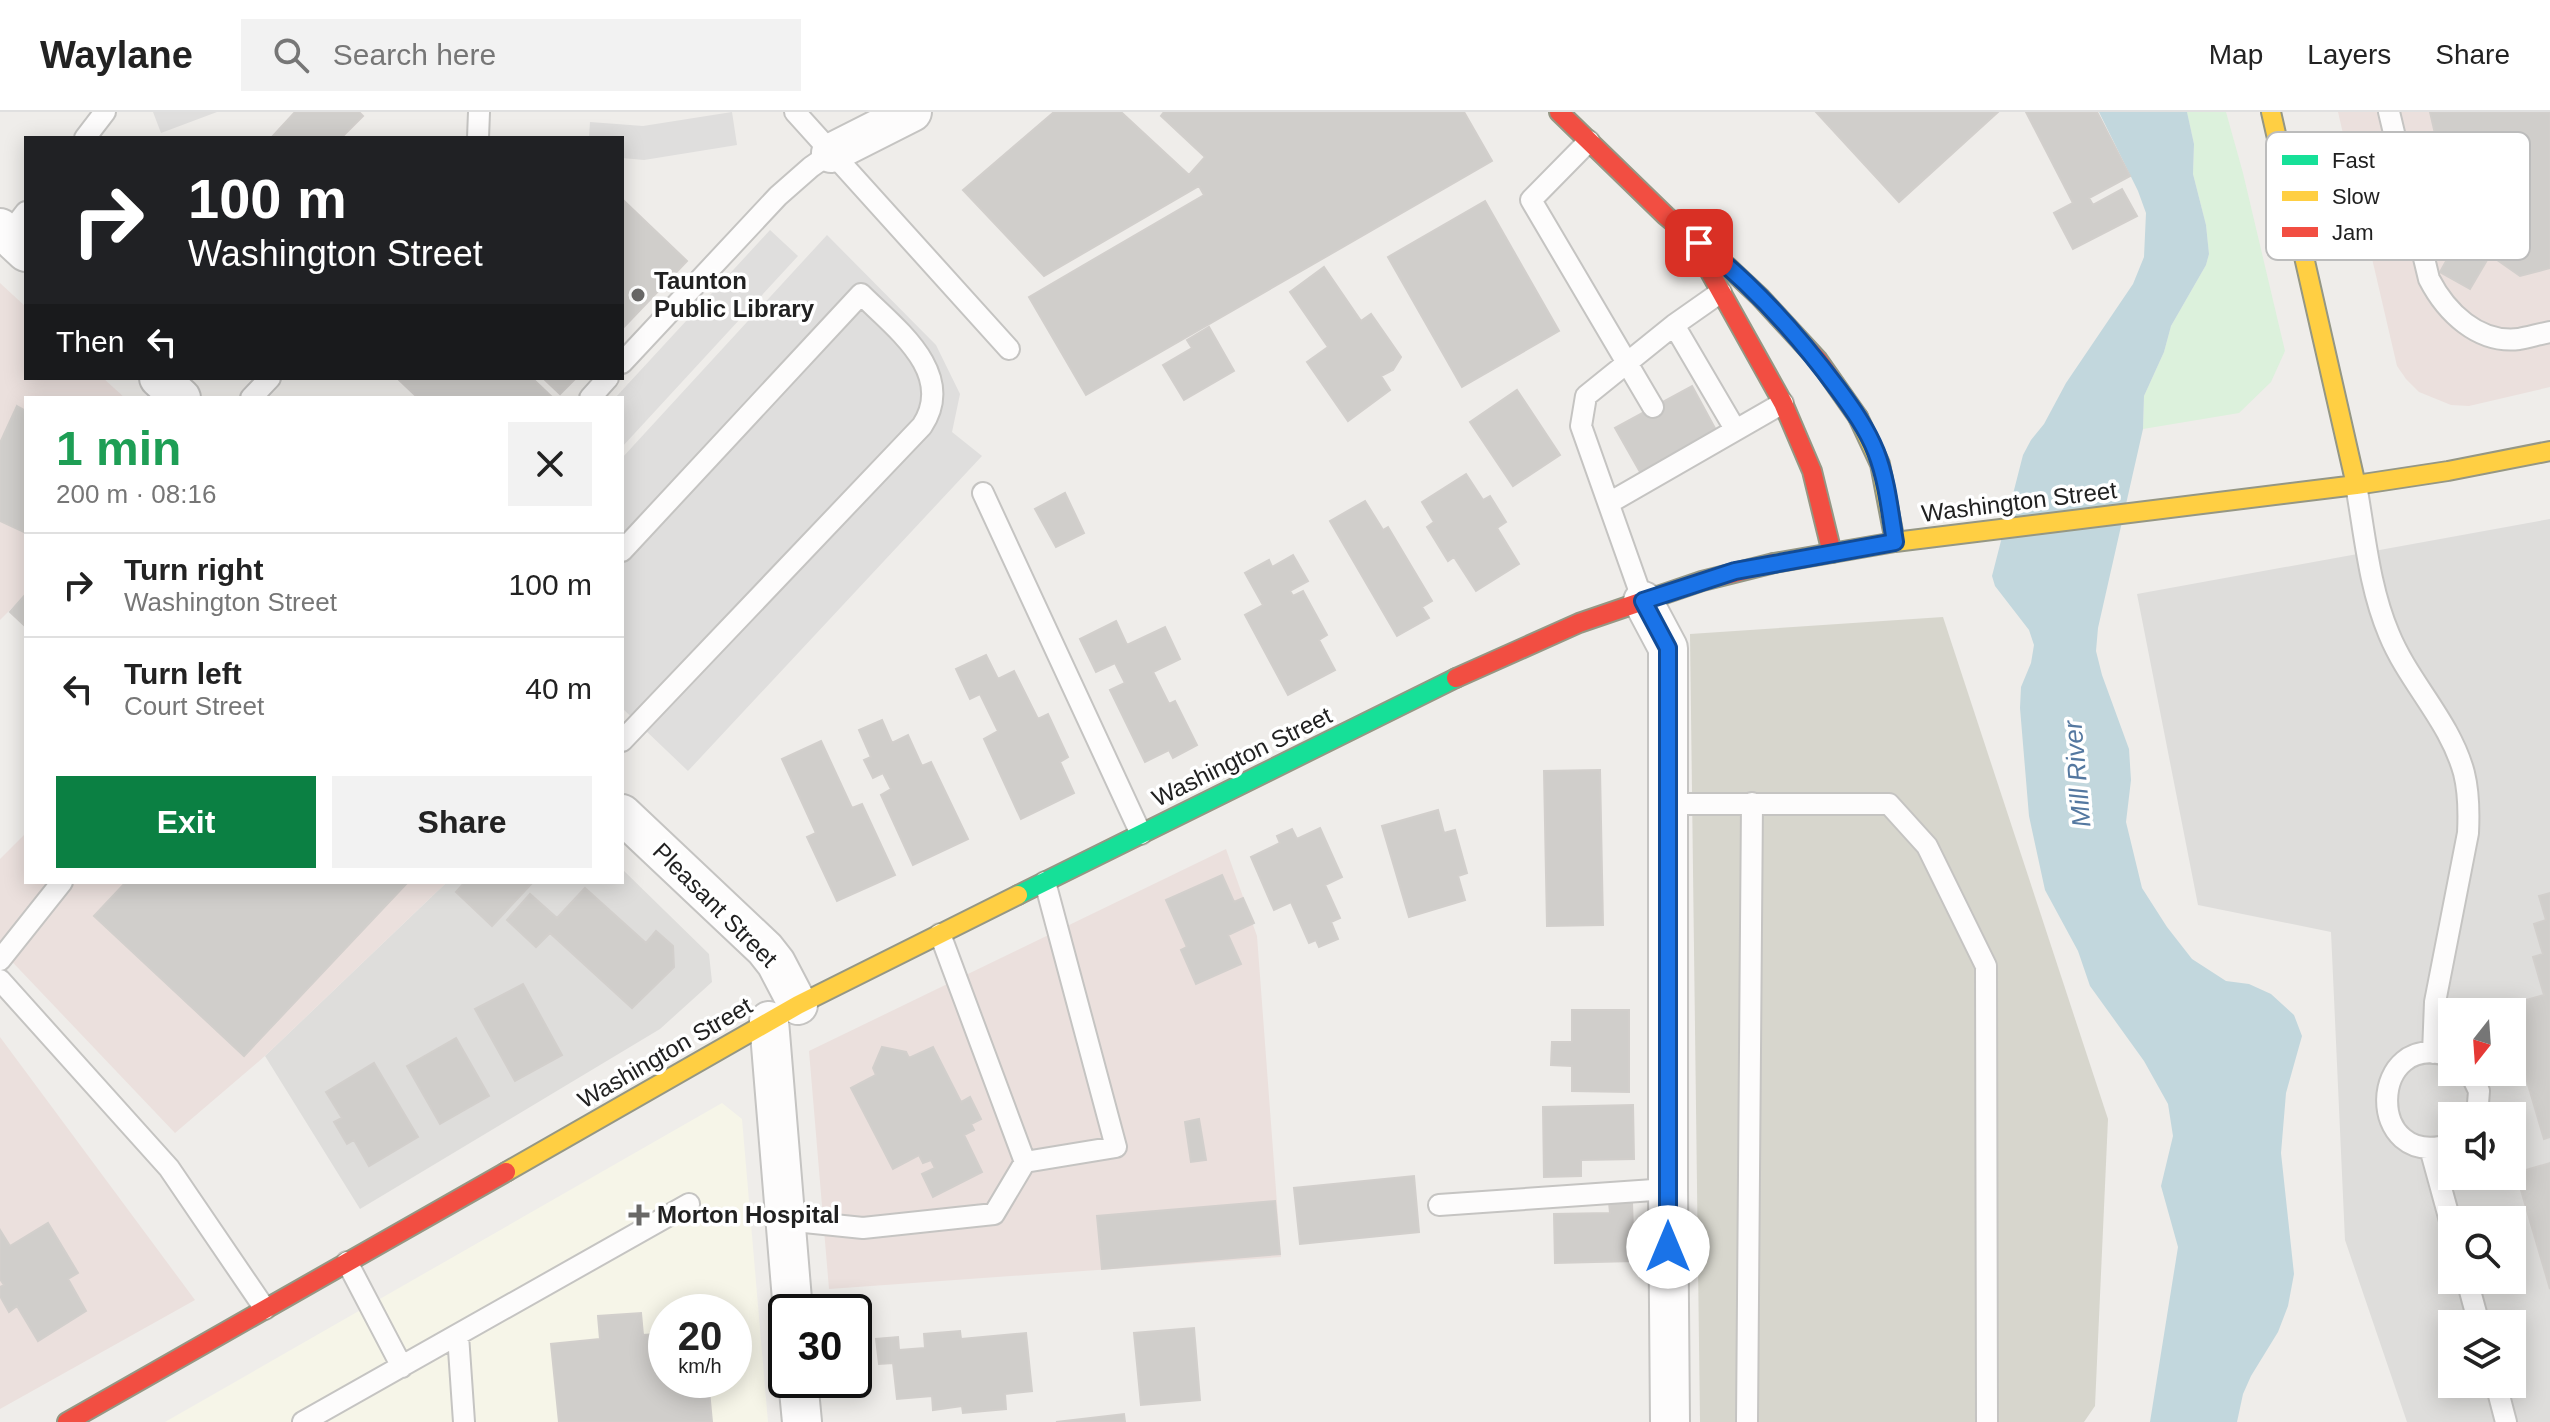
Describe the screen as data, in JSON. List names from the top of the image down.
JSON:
{
  "streets": {
    "main road": ["Washington Street"],
    "street": ["Pleasant Street"]
  },
  "crossings": [
    ["Washington Street", "Pleasant Street"]
  ],
  "water": ["Mill River"],
  "places": {
    "other": ["Taunton Public Library"],
    "health": ["Morton Hospital"]
  },
  "legend": ["Fast", "Slow", "Jam"],
  "north": "bottom",
  "page": {
    "header": "Waylane",
    "search": "Search here",
    "nav": ["Map", "Layers", "Share"],
    "turn": ["100 m", "Washington Street"],
    "then": "Then",
    "heading": ["1 min", "200 m · 08:16"],
    "list": [
      {
        "name": "Turn right",
        "note": "Washington Street",
        "value": "100 m"
      },
      {
        "name": "Turn left",
        "note": "Court Street",
        "value": "40 m"
      }
    ],
    "buttons": ["Exit", "Share"],
    "speed": "20 km/h",
    "limit": "30"
  }
}
